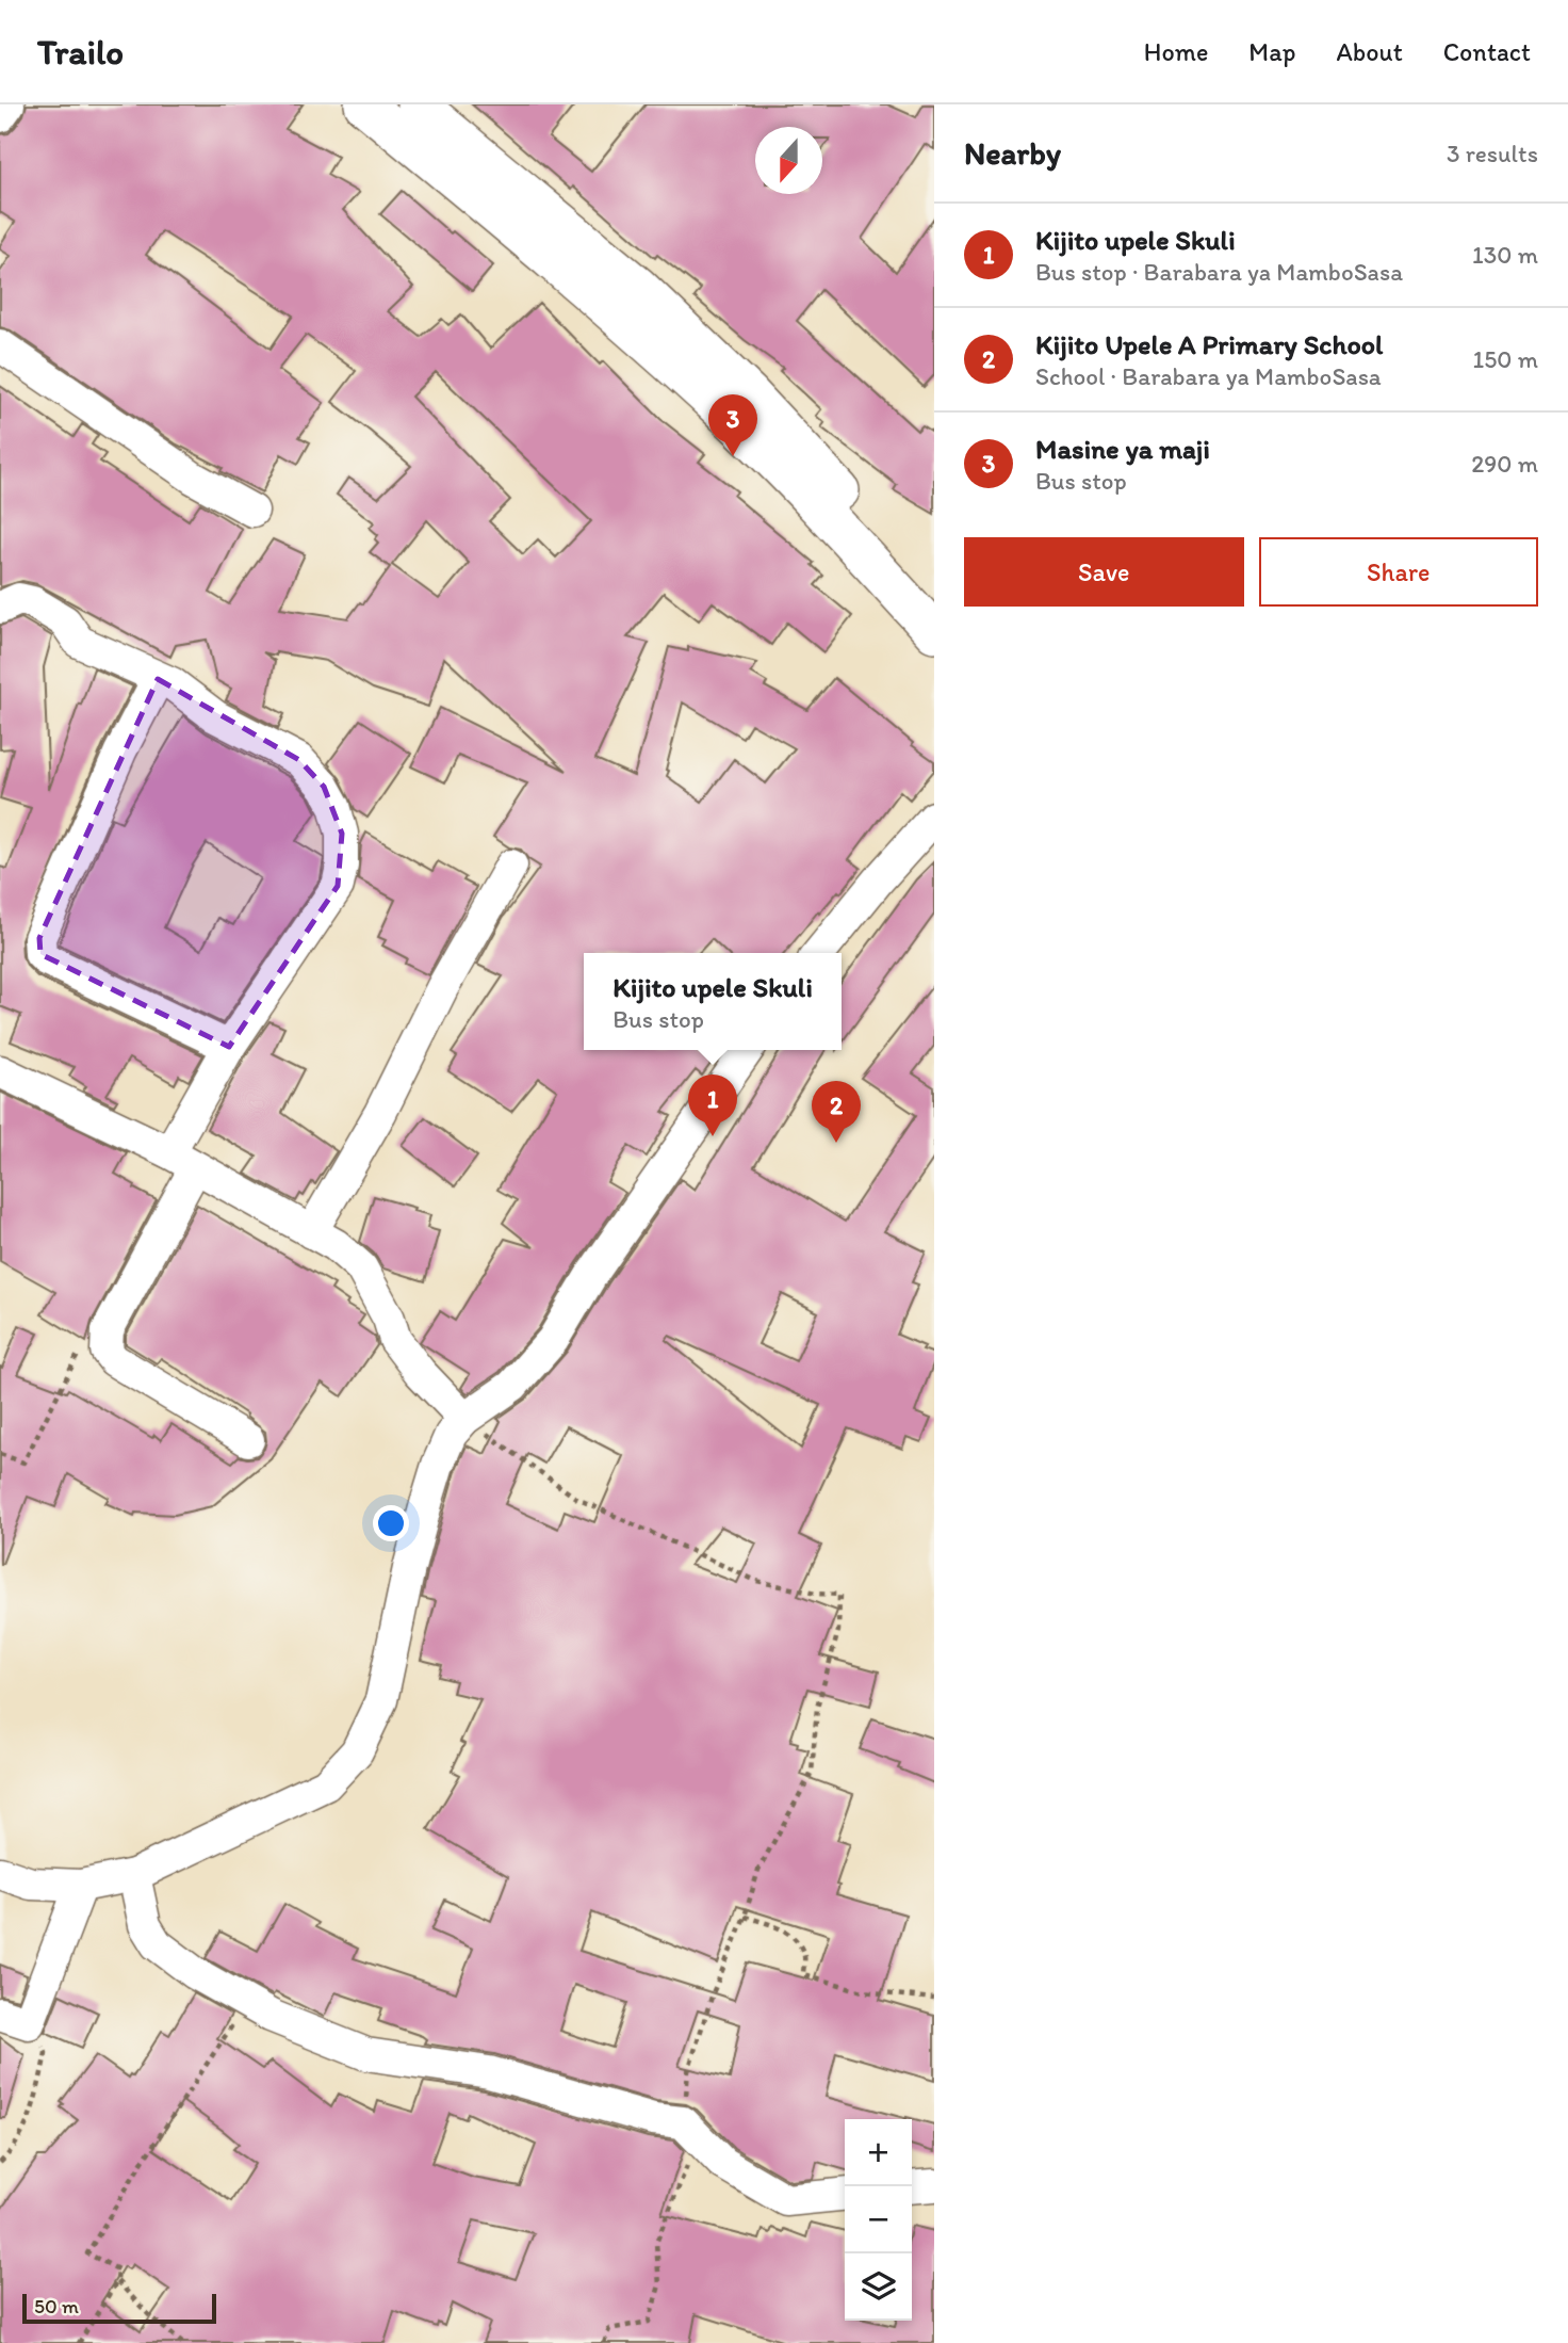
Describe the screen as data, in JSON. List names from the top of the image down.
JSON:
{
  "scale_bar": "50 m",
  "north": "bottom",
  "page": {
    "header": "Trailo",
    "nav": [
      "Home",
      "Map",
      "About",
      "Contact"
    ],
    "heading": ["Nearby", "3 results"],
    "list": [
      {
        "mark": "1",
        "name": "Kijito upele Skuli",
        "note": "Bus stop · Barabara ya MamboSasa",
        "value": "130 m"
      },
      {
        "mark": "2",
        "name": "Kijito Upele A Primary School",
        "note": "School · Barabara ya MamboSasa",
        "value": "150 m"
      },
      {
        "mark": "3",
        "name": "Masine ya maji",
        "note": "Bus stop",
        "value": "290 m"
      }
    ],
    "pins": ["3", "1", "2"],
    "buttons": ["Save", "Share"],
    "popup": ["Kijito upele Skuli", "Bus stop"],
    "map_buttons": ["+", "−"],
    "scale": "50 m"
  }
}
